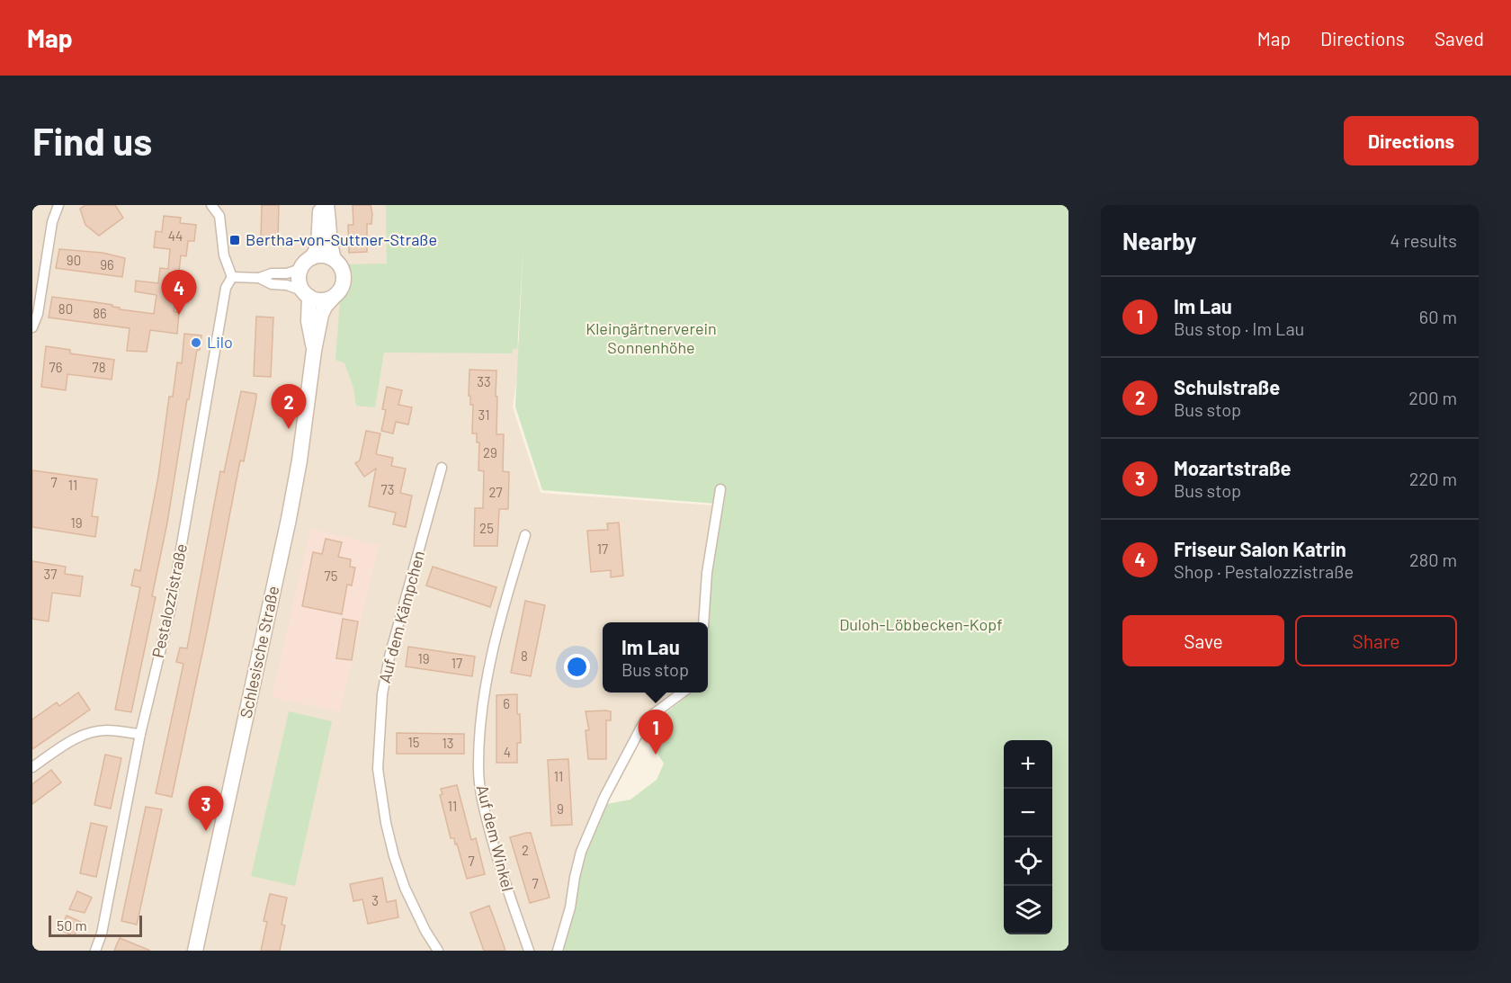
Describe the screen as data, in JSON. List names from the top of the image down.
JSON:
{
  "streets": {
    "main road": ["Schlesische Straße"],
    "street": ["Pestalozzistraße", "Auf dem Kämpchen", "Auf dem Winkel"]
  },
  "parks": ["Kleingärtnerverein Sonnenhöhe", "Duloh-Löbbecken-Kopf"],
  "places": {
    "transit": ["Bertha-von-Suttner-Straße"],
    "other": ["Lilo"]
  },
  "house_numbers": [
    "44",
    "90",
    "96",
    "80",
    "86",
    "76",
    "78",
    "33",
    "31",
    "29",
    "7",
    "11",
    "73",
    "27",
    "19",
    "25",
    "17",
    "37",
    "75",
    "8",
    "19",
    "17",
    "6",
    "15",
    "13",
    "4",
    "11",
    "11",
    "9",
    "2",
    "7",
    "7",
    "3"
  ],
  "scale_bar": "50 m",
  "page": {
    "header": "Map",
    "nav": ["Map", "Directions", "Saved"],
    "buttons": [
      "Directions",
      ["Save", "Share"]
    ],
    "title": "Find us",
    "heading": ["Nearby", "4 results"],
    "pins": [
      "4",
      "2",
      "1",
      "3"
    ],
    "list": [
      {
        "mark": "1",
        "name": "Im Lau",
        "note": "Bus stop · Im Lau",
        "value": "60 m"
      },
      {
        "mark": "2",
        "name": "Schulstraße",
        "note": "Bus stop",
        "value": "200 m"
      },
      {
        "mark": "3",
        "name": "Mozartstraße",
        "note": "Bus stop",
        "value": "220 m"
      },
      {
        "mark": "4",
        "name": "Friseur Salon Katrin",
        "note": "Shop · Pestalozzistraße",
        "value": "280 m"
      }
    ],
    "popup": ["Im Lau", "Bus stop"],
    "map_buttons": ["+", "−"],
    "scale": "50 m"
  }
}
